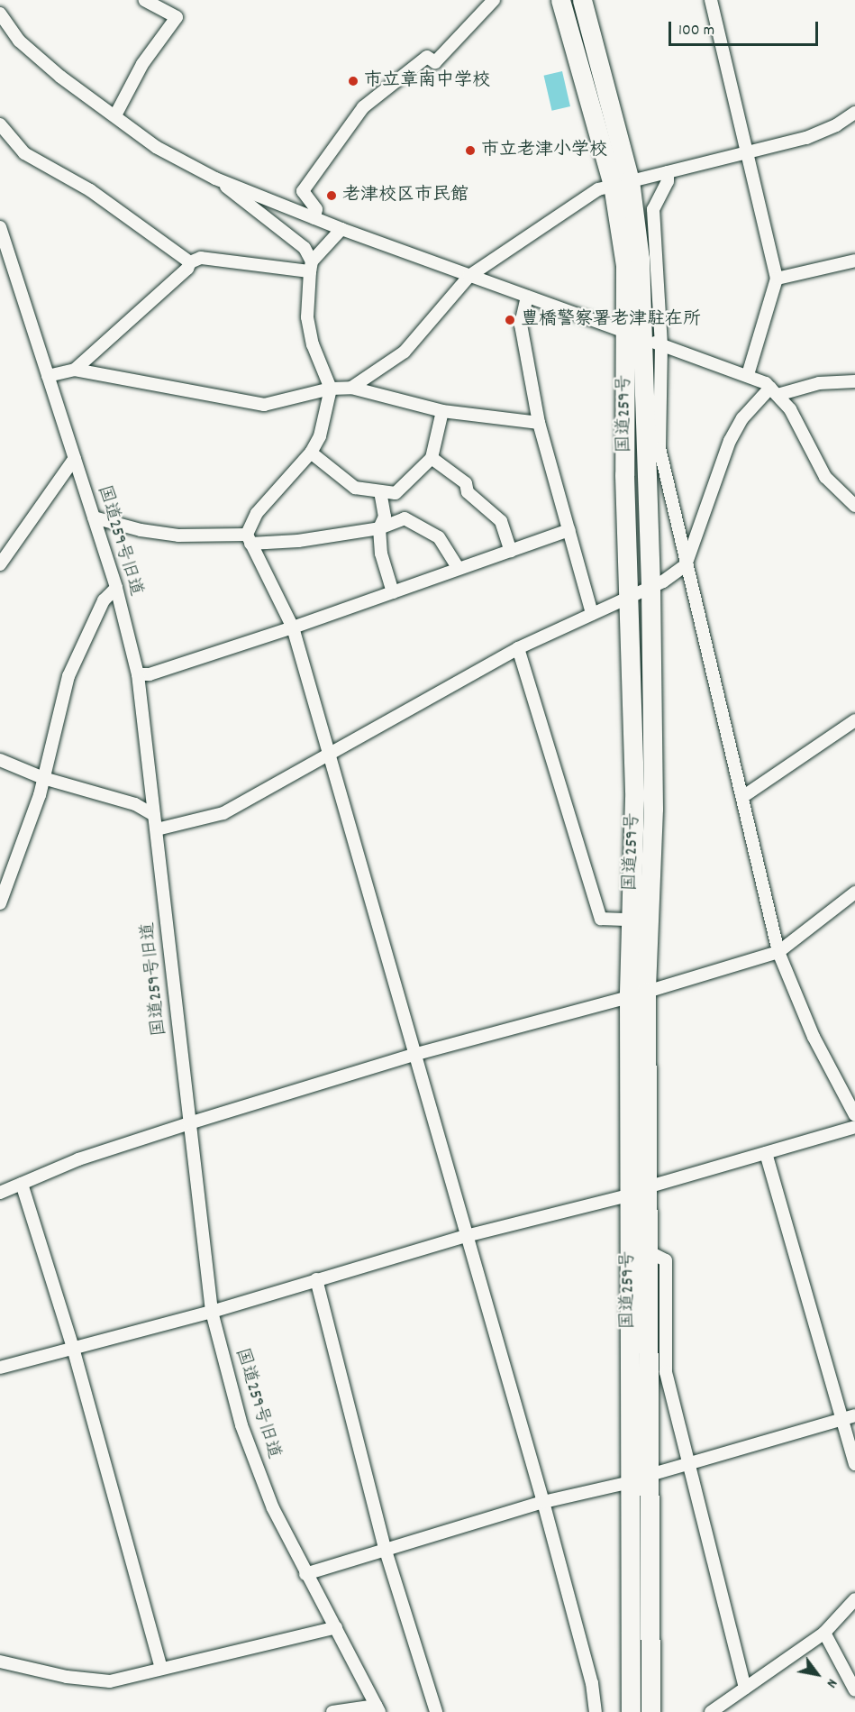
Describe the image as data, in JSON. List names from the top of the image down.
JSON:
{
  "streets": {
    "highway": ["国道259号"],
    "street": ["国道259号旧道"]
  },
  "places": [
    "市立章南中学校",
    "市立老津小学校",
    "老津校区市民館",
    "豊橋警察署老津駐在所"
  ],
  "scale_bar": "100 m",
  "north": "bottom right"
}
